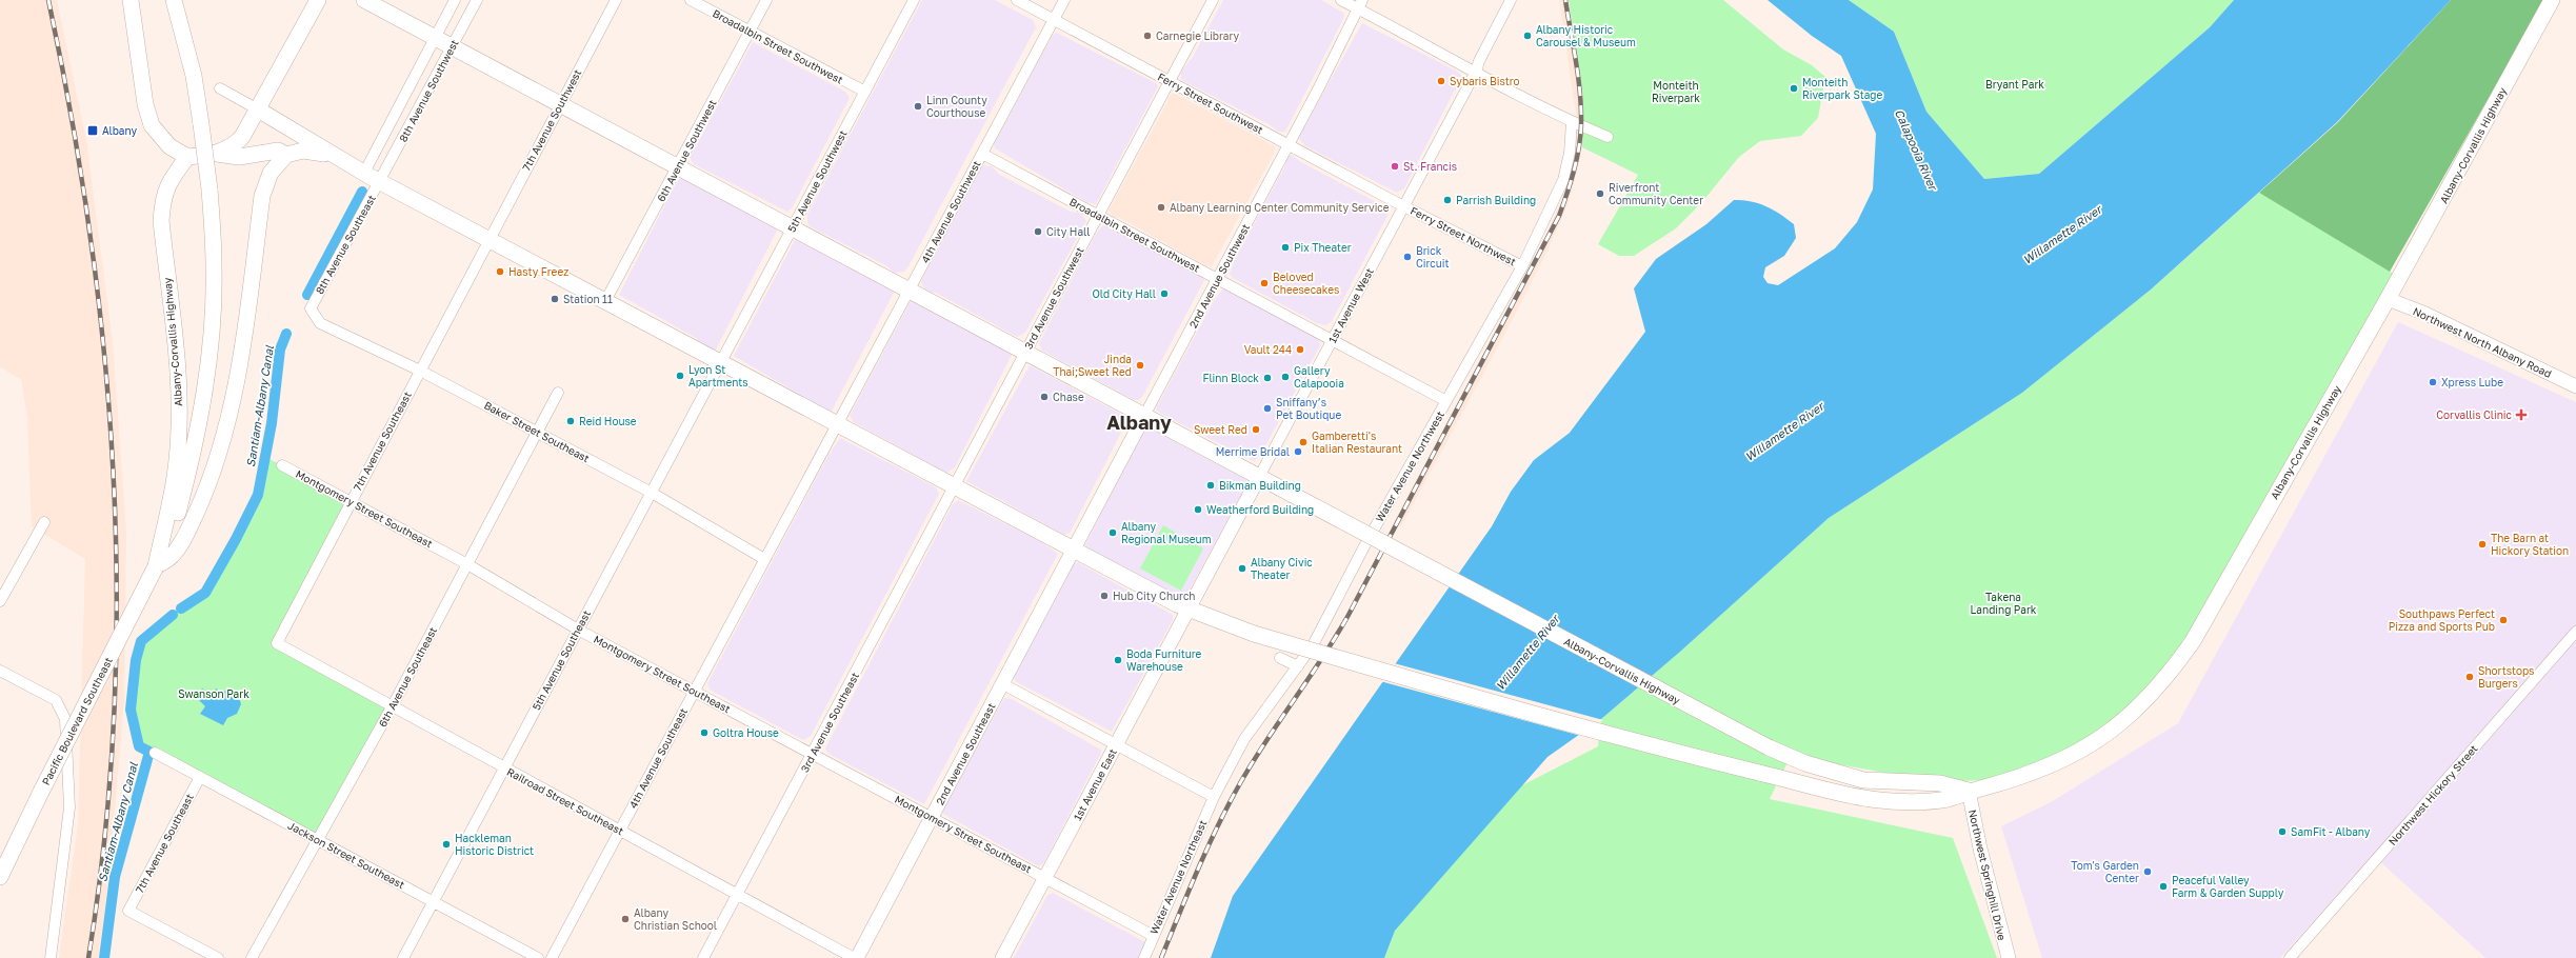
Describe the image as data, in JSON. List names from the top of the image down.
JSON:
{
  "streets": {
    "highway": ["Albany-Corvallis Highway", "Pacific Boulevard Southeast"],
    "main road": [
      "2nd Avenue Southwest",
      "1st Avenue West",
      "Northwest North Albany Road",
      "2nd Avenue Southeast",
      "1st Avenue East",
      "Northwest Springhill Drive"
    ],
    "street": [
      "Broadalbin Street Southwest",
      "8th Avenue Southwest",
      "Ferry Street Southwest",
      "7th Avenue Southwest",
      "6th Avenue Southwest",
      "5th Avenue Southwest",
      "4th Avenue Southwest",
      "Ferry Street Northwest",
      "8th Avenue Southeast",
      "3rd Avenue Southwest",
      "Baker Street Southeast",
      "7th Avenue Southeast",
      "Water Avenue Northwest",
      "Montgomery Street Southeast",
      "5th Avenue Southeast",
      "6th Avenue Southeast",
      "3rd Avenue Southeast",
      "4th Avenue Southeast",
      "Northwest Hickory Street",
      "Railroad Street Southeast",
      "Jackson Street Southeast",
      "Water Avenue Northeast"
    ]
  },
  "crossings": [
    ["Broadalbin Street Southwest", "6th Avenue Southwest"],
    ["Broadalbin Street Southwest", "5th Avenue Southwest"],
    ["Broadalbin Street Southwest", "4th Avenue Southwest"],
    ["Broadalbin Street Southwest", "2nd Avenue Southwest"],
    ["Broadalbin Street Southwest", "3rd Avenue Southwest"],
    ["Broadalbin Street Southwest", "1st Avenue West"],
    ["Broadalbin Street Southwest", "Water Avenue Northwest"],
    ["8th Avenue Southwest", "Albany-Corvallis Highway"],
    ["8th Avenue Southwest", "8th Avenue Southeast"],
    ["Ferry Street Southwest", "4th Avenue Southwest"],
    ["Ferry Street Southwest", "Ferry Street Northwest"],
    ["Ferry Street Southwest", "2nd Avenue Southwest"],
    ["Ferry Street Southwest", "3rd Avenue Southwest"],
    ["Ferry Street Southwest", "1st Avenue West"],
    ["7th Avenue Southwest", "Albany-Corvallis Highway"],
    ["7th Avenue Southwest", "7th Avenue Southeast"],
    ["Albany-Corvallis Highway", "6th Avenue Southwest"],
    ["Albany-Corvallis Highway", "5th Avenue Southwest"],
    ["Albany-Corvallis Highway", "4th Avenue Southwest"],
    ["Albany-Corvallis Highway", "8th Avenue Southeast"],
    ["Albany-Corvallis Highway", "2nd Avenue Southwest"],
    ["Albany-Corvallis Highway", "3rd Avenue Southwest"],
    ["Albany-Corvallis Highway", "1st Avenue West"],
    ["Albany-Corvallis Highway", "Northwest North Albany Road"],
    ["Albany-Corvallis Highway", "7th Avenue Southeast"],
    ["Albany-Corvallis Highway", "5th Avenue Southeast"],
    ["Albany-Corvallis Highway", "Pacific Boulevard Southeast"],
    ["Albany-Corvallis Highway", "3rd Avenue Southeast"],
    ["Albany-Corvallis Highway", "2nd Avenue Southeast"],
    ["Albany-Corvallis Highway", "4th Avenue Southeast"],
    ["Albany-Corvallis Highway", "1st Avenue East"],
    ["Albany-Corvallis Highway", "Northwest Springhill Drive"],
    ["5th Avenue Southwest", "5th Avenue Southeast"],
    ["4th Avenue Southwest", "4th Avenue Southeast"],
    ["Ferry Street Northwest", "1st Avenue West"],
    ["Ferry Street Northwest", "Water Avenue Northwest"],
    ["8th Avenue Southeast", "Baker Street Southeast"],
    ["2nd Avenue Southwest", "2nd Avenue Southeast"],
    ["3rd Avenue Southwest", "3rd Avenue Southeast"],
    ["1st Avenue West", "1st Avenue East"],
    ["Baker Street Southeast", "7th Avenue Southeast"],
    ["Baker Street Southeast", "5th Avenue Southeast"],
    ["Baker Street Southeast", "6th Avenue Southeast"],
    ["Baker Street Southeast", "4th Avenue Southeast"],
    ["7th Avenue Southeast", "Montgomery Street Southeast"],
    ["7th Avenue Southeast", "Railroad Street Southeast"],
    ["7th Avenue Southeast", "Jackson Street Southeast"],
    ["Water Avenue Northwest", "Water Avenue Northeast"],
    ["Montgomery Street Southeast", "5th Avenue Southeast"],
    ["Montgomery Street Southeast", "6th Avenue Southeast"],
    ["Montgomery Street Southeast", "3rd Avenue Southeast"],
    ["Montgomery Street Southeast", "2nd Avenue Southeast"],
    ["Montgomery Street Southeast", "4th Avenue Southeast"],
    ["Montgomery Street Southeast", "1st Avenue East"],
    ["Montgomery Street Southeast", "Water Avenue Northeast"],
    ["5th Avenue Southeast", "Railroad Street Southeast"],
    ["5th Avenue Southeast", "Jackson Street Southeast"],
    ["6th Avenue Southeast", "Railroad Street Southeast"],
    ["6th Avenue Southeast", "Jackson Street Southeast"],
    ["3rd Avenue Southeast", "Railroad Street Southeast"],
    ["4th Avenue Southeast", "Railroad Street Southeast"]
  ],
  "districts": ["Albany"],
  "water": ["Calapooia River", "Willamette River", "Santiam-Albany Canal"],
  "parks": [
    "Bryant Park",
    "Monteith Riverpark",
    "Takena Landing Park",
    "Swanson Park"
  ],
  "places": {
    "other": [
      "Carnegie Library",
      "Albany Historic Carousel & Museum",
      "Sybaris Bistro",
      "Monteith Riverpark Stage",
      "Linn County Courthouse",
      "St. Francis",
      "Riverfront Community Center",
      "Parrish Building",
      "Albany Learning Center Community Service",
      "City Hall",
      "Pix Theater",
      "Brick Circuit",
      "Hasty Freez",
      "Beloved Cheesecakes",
      "Old City Hall",
      "Station 11",
      "Vault 244",
      "Jinda Thai;Sweet Red",
      "Lyon St Apartments",
      "Gallery Calapooia",
      "Flinn Block",
      "Xpress Lube",
      "Chase",
      "Sniffany’s Pet Boutique",
      "Reid House",
      "Sweet Red",
      "Gamberetti's Italian Restaurant",
      "Merrime Bridal",
      "Bikman Building",
      "Weatherford Building",
      "Albany Regional Museum",
      "The Barn at Hickory Station",
      "Albany Civic Theater",
      "Hub City Church",
      "Southpaws Perfect Pizza and Sports Pub",
      "Boda Furniture Warehouse",
      "Shortstops Burgers",
      "Goltra House",
      "SamFit - Albany",
      "Hackleman Historic District",
      "Tom's Garden Center",
      "Peaceful Valley Farm & Garden Supply",
      "Albany Christian School"
    ],
    "transit": ["Albany"],
    "health": ["Corvallis Clinic"]
  }
}
